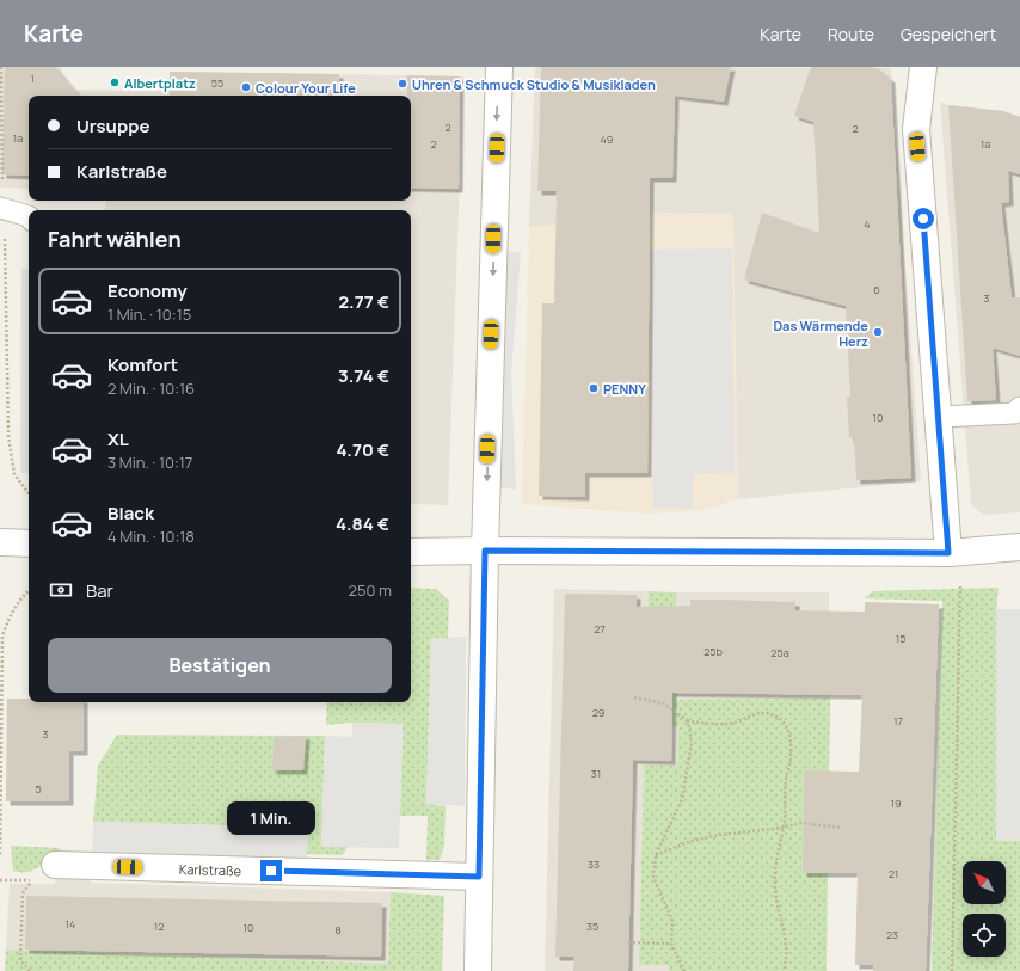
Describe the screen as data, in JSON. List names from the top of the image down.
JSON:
{
  "streets": {
    "street": ["Karlstraße"]
  },
  "places": [
    "Albertplatz",
    "Uhren & Schmuck Studio & Musikladen",
    "Colour Your Life",
    "Das Wärmende Herz",
    "PENNY"
  ],
  "house_numbers": [
    "1",
    "55",
    "2",
    "2",
    "1a",
    "49",
    "2",
    "1a",
    "4",
    "6",
    "3",
    "10",
    "27",
    "15",
    "25b",
    "25a",
    "29",
    "17",
    "3",
    "31",
    "5",
    "19",
    "33",
    "21",
    "14",
    "12",
    "35",
    "10",
    "8",
    "23"
  ],
  "north": "top left",
  "page": {
    "header": "Karte",
    "nav": ["Karte", "Route", "Gespeichert"],
    "banner": ["Ursuppe", "Karlstraße"],
    "heading": "Fahrt wählen",
    "list": [
      {
        "name": "Economy",
        "note": "1 Min. · 10:15",
        "value": "2.77 €"
      },
      {
        "name": "Komfort",
        "note": "2 Min. · 10:16",
        "value": "3.74 €"
      },
      {
        "name": "XL",
        "note": "3 Min. · 10:17",
        "value": "4.70 €"
      },
      {
        "name": "Black",
        "note": "4 Min. · 10:18",
        "value": "4.84 €"
      }
    ],
    "pay": ["Bar", "250 m"],
    "buttons": "Bestätigen",
    "bubble": "1 Min."
  }
}
